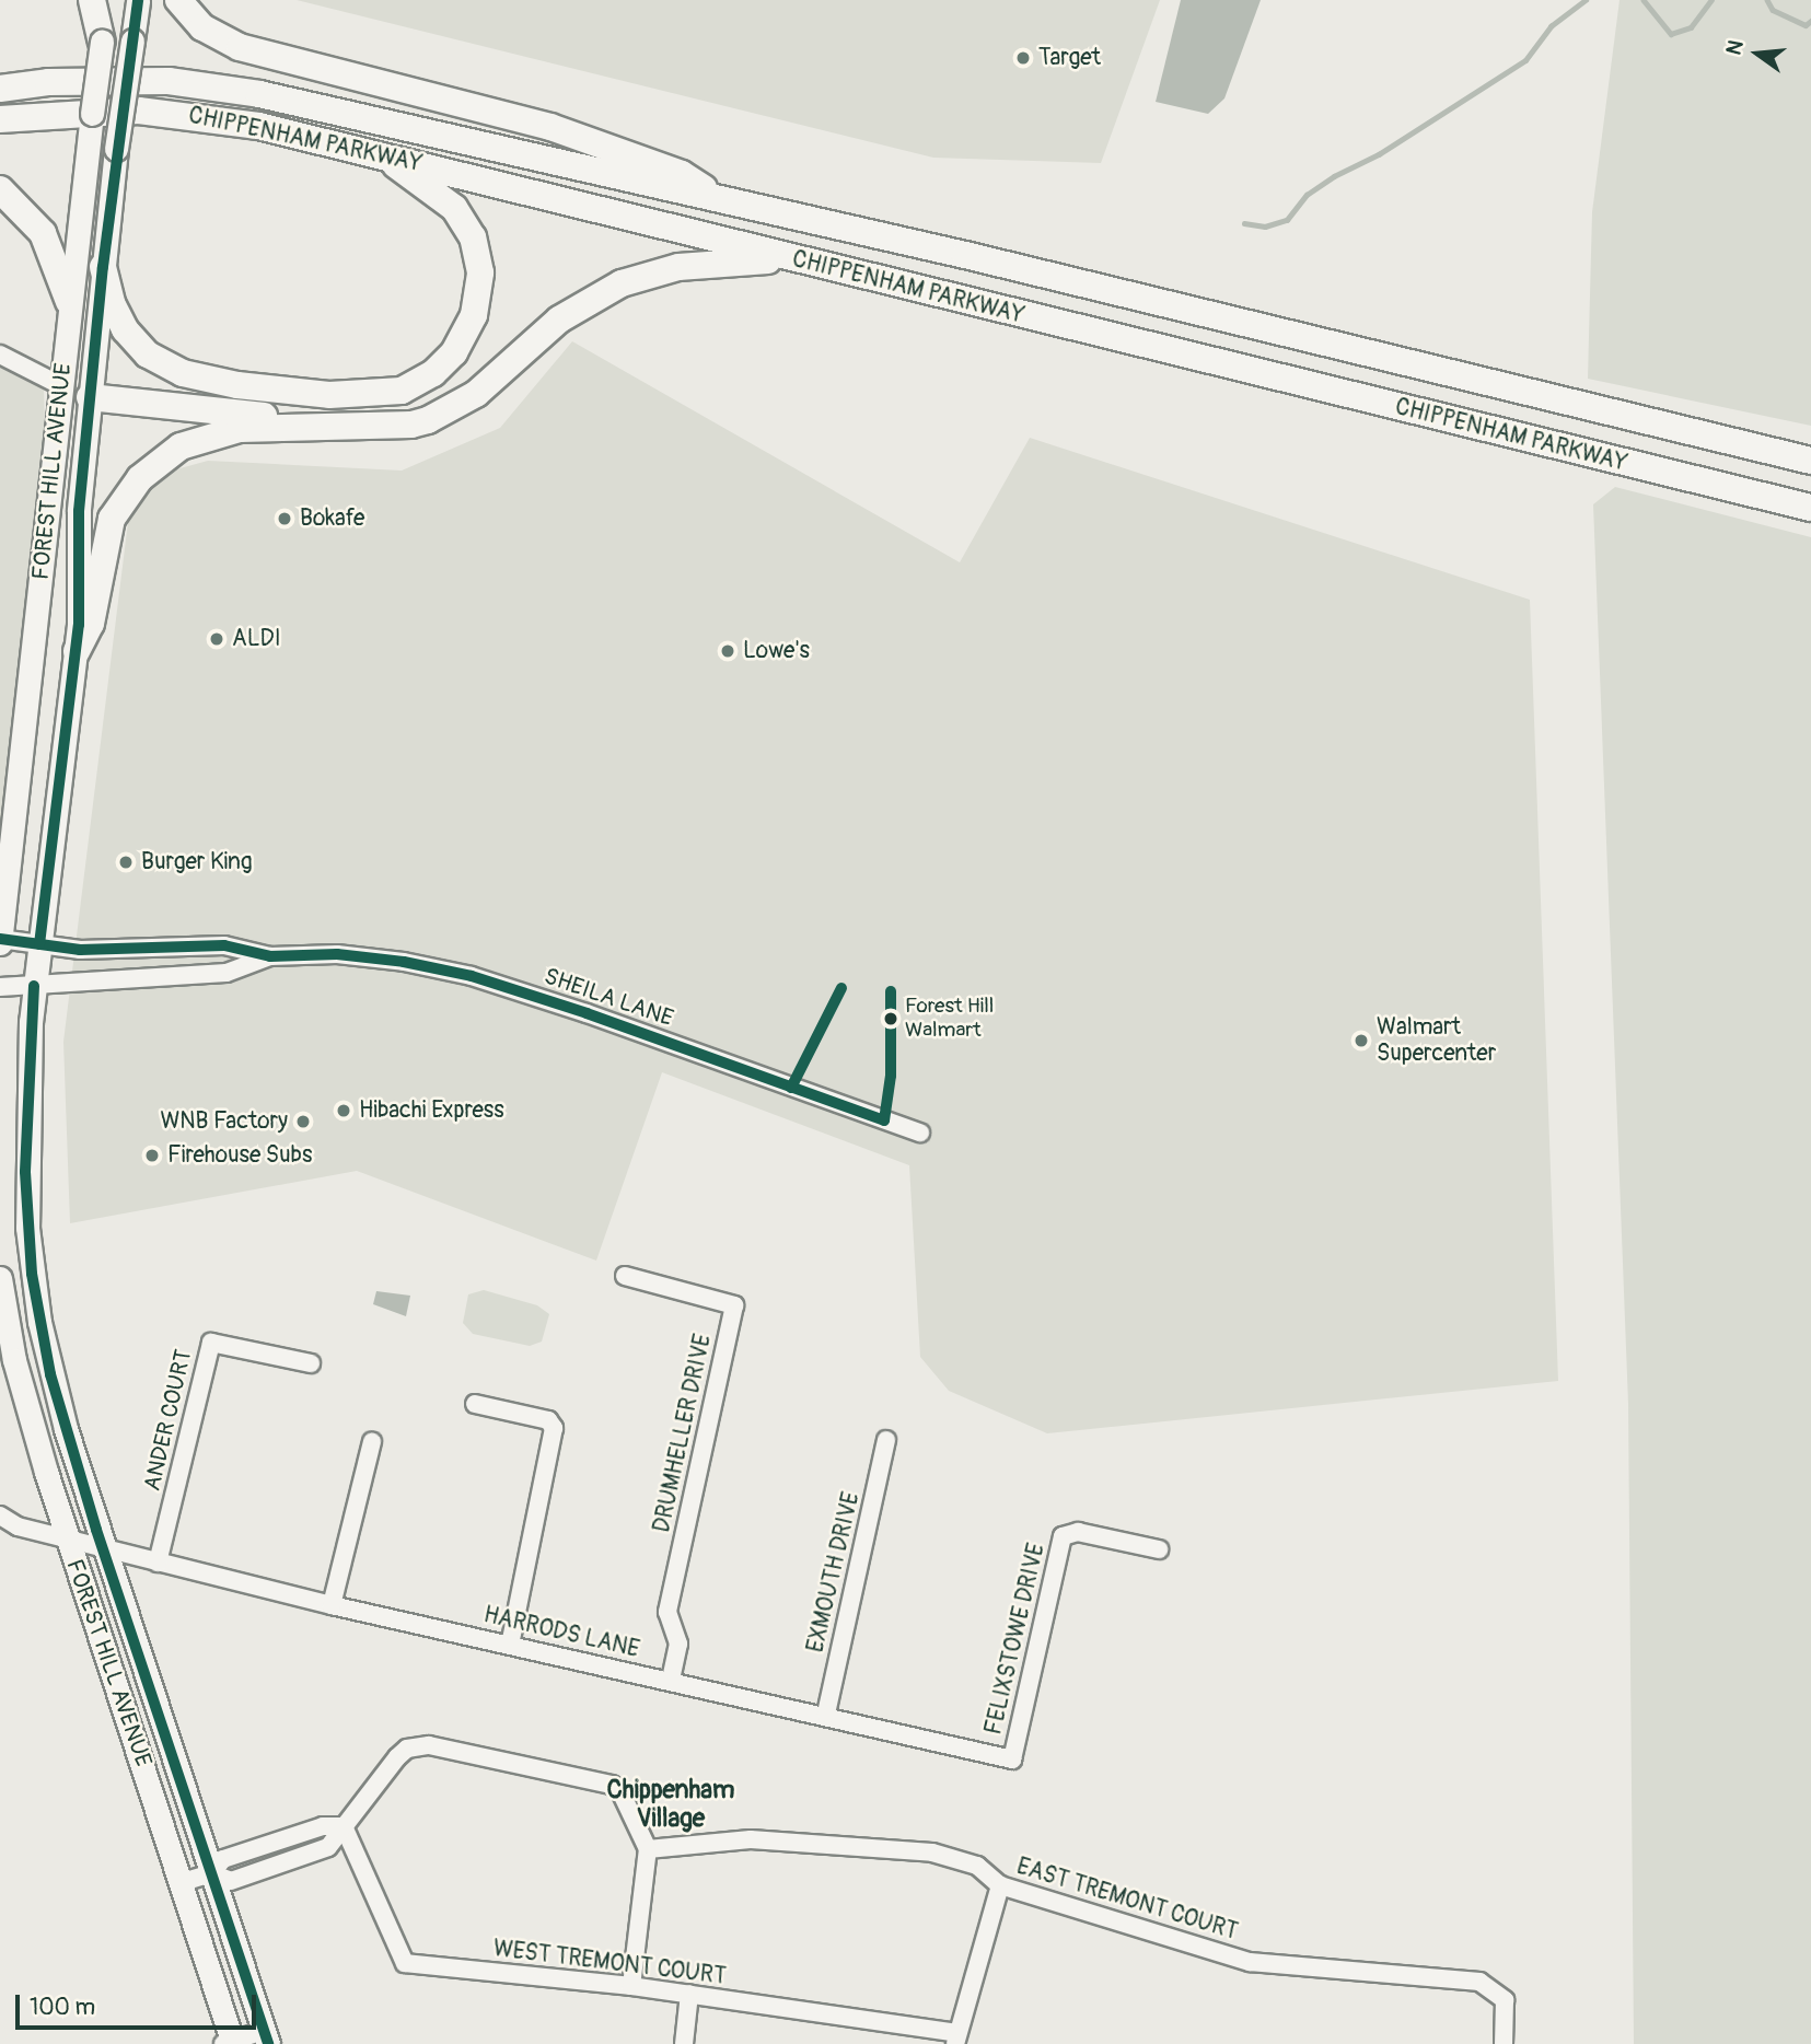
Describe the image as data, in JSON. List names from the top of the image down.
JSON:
{
  "streets": {
    "highway": ["CHIPPENHAM PARKWAY"],
    "main road": ["FOREST HILL AVENUE"],
    "street": [
      "SHEILA LANE",
      "ANDER COURT",
      "DRUMHELLER DRIVE",
      "EXMOUTH DRIVE",
      "HARRODS LANE",
      "FELIXSTOWE DRIVE",
      "EAST TREMONT COURT",
      "WEST TREMONT COURT"
    ]
  },
  "crossings": [
    ["FOREST HILL AVENUE", "SHEILA LANE"],
    ["FOREST HILL AVENUE", "HARRODS LANE"],
    ["ANDER COURT", "HARRODS LANE"],
    ["DRUMHELLER DRIVE", "HARRODS LANE"],
    ["EXMOUTH DRIVE", "HARRODS LANE"],
    ["HARRODS LANE", "FELIXSTOWE DRIVE"]
  ],
  "districts": ["Chippenham Village"],
  "places": [
    "Target",
    "Bokafe",
    "ALDI",
    "Lowe's",
    "Burger King",
    "Forest Hill Walmart",
    "Walmart Supercenter",
    "Hibachi Express",
    "WNB Factory",
    "Firehouse Subs"
  ],
  "scale_bar": "100 m",
  "north": "left"
}
